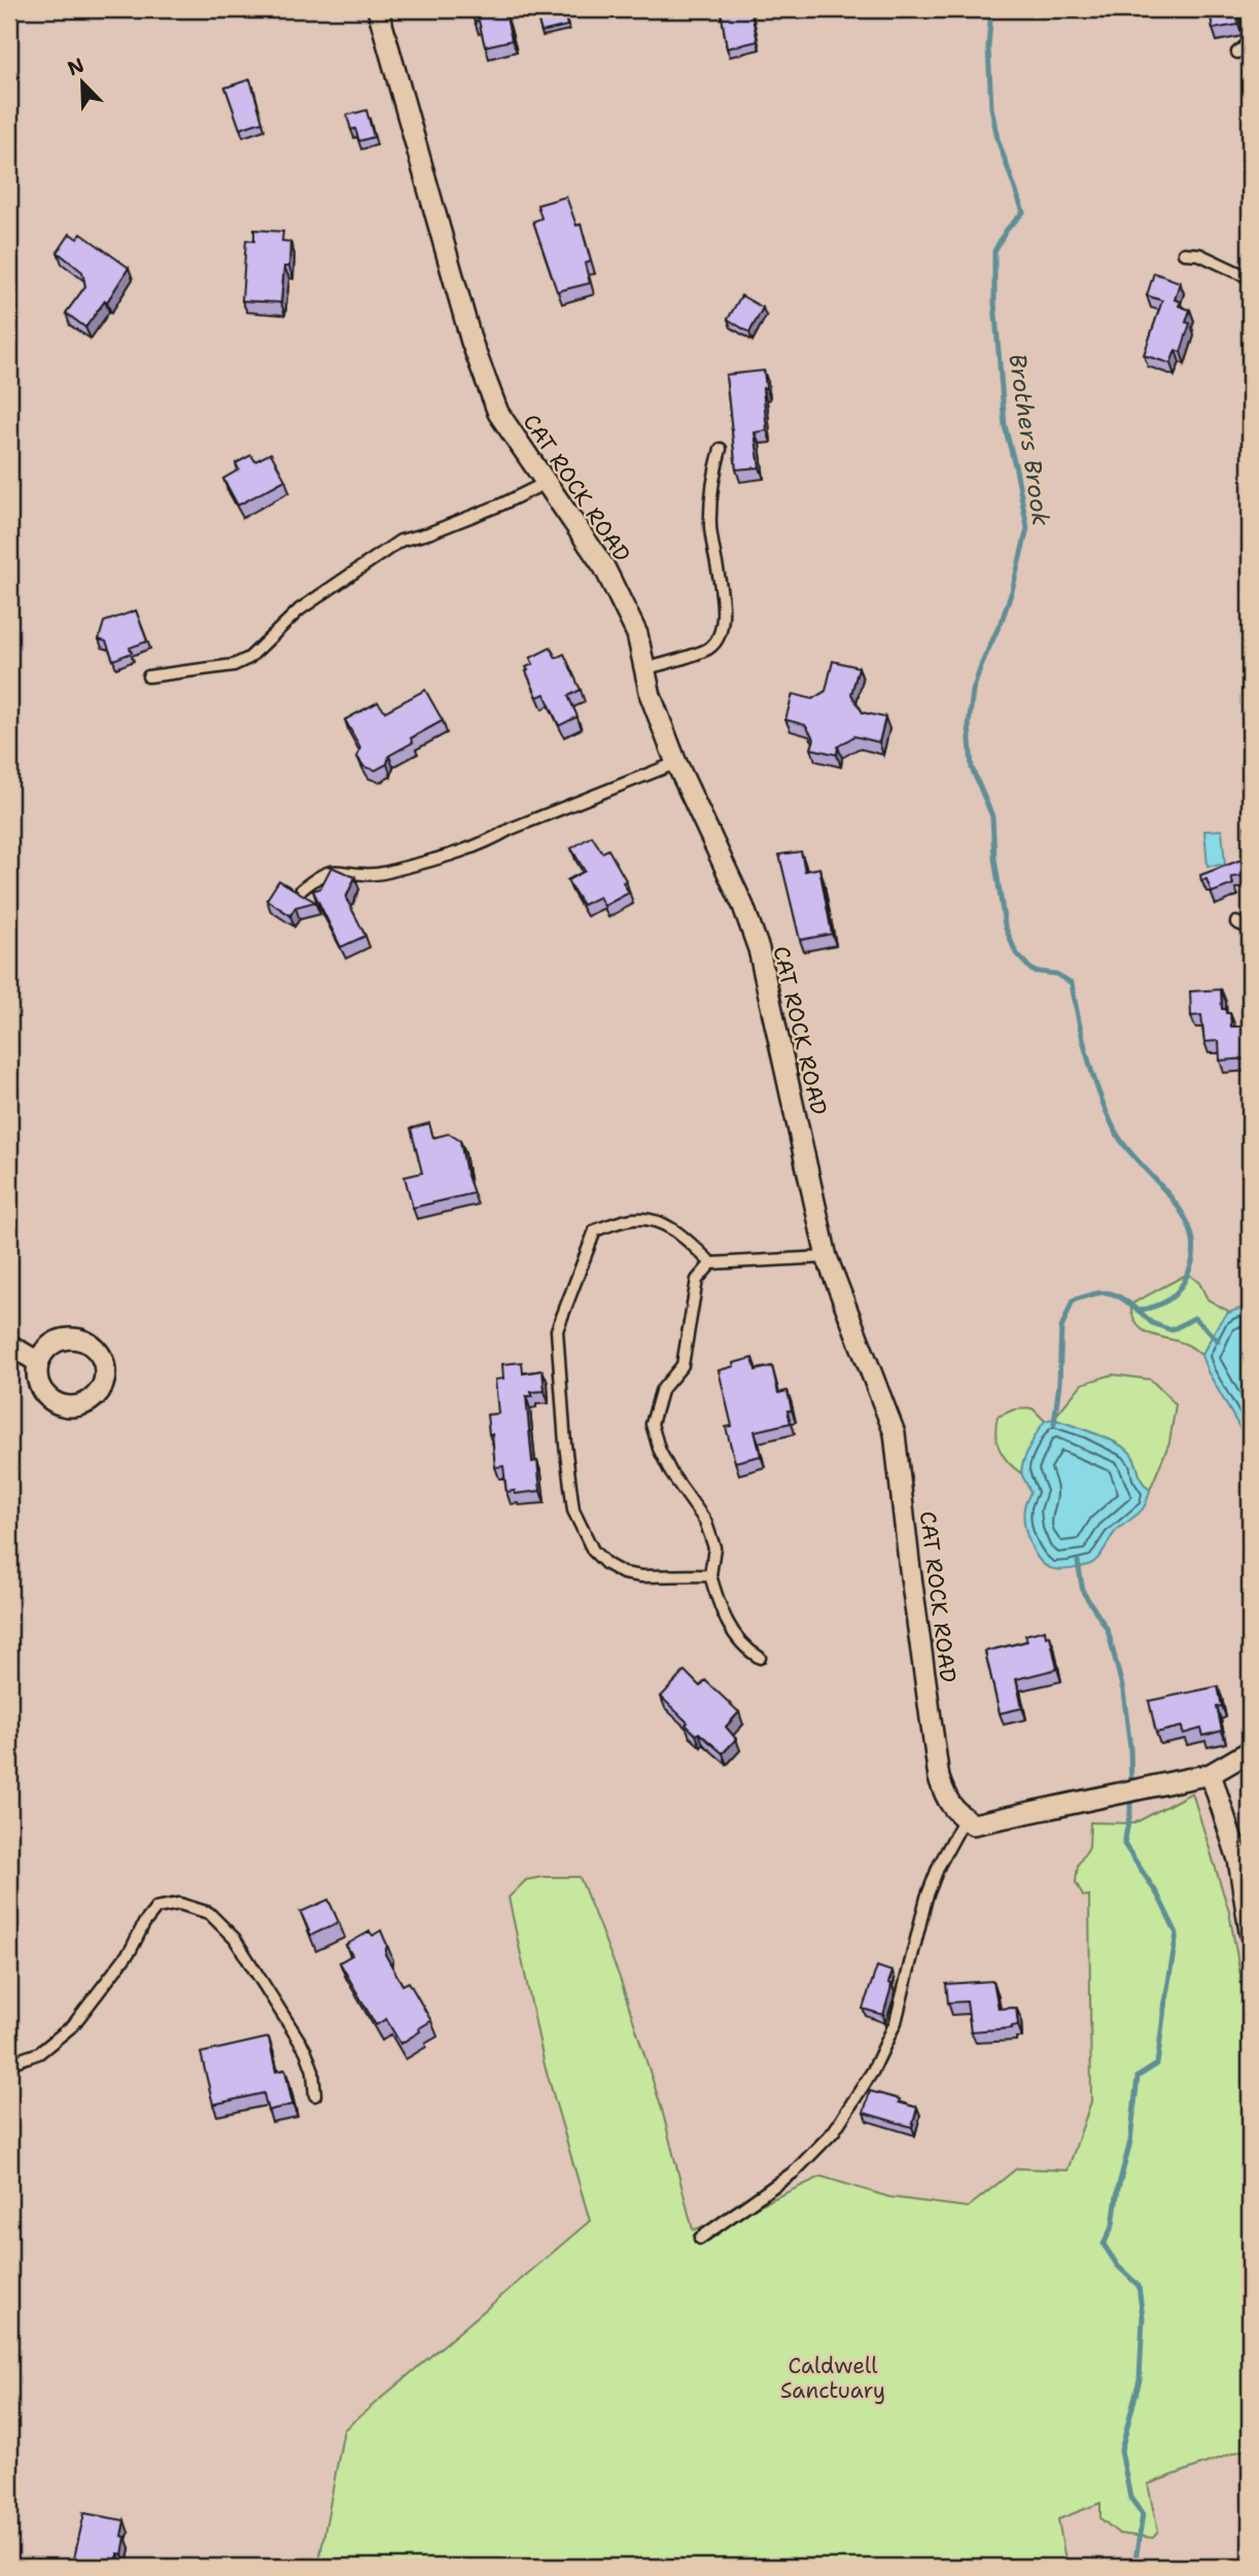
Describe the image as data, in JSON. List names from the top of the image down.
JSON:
{
  "streets": {
    "street": ["CAT ROCK ROAD"]
  },
  "water": ["Brothers Brook"],
  "parks": ["Caldwell Sanctuary"],
  "north": "top left"
}
